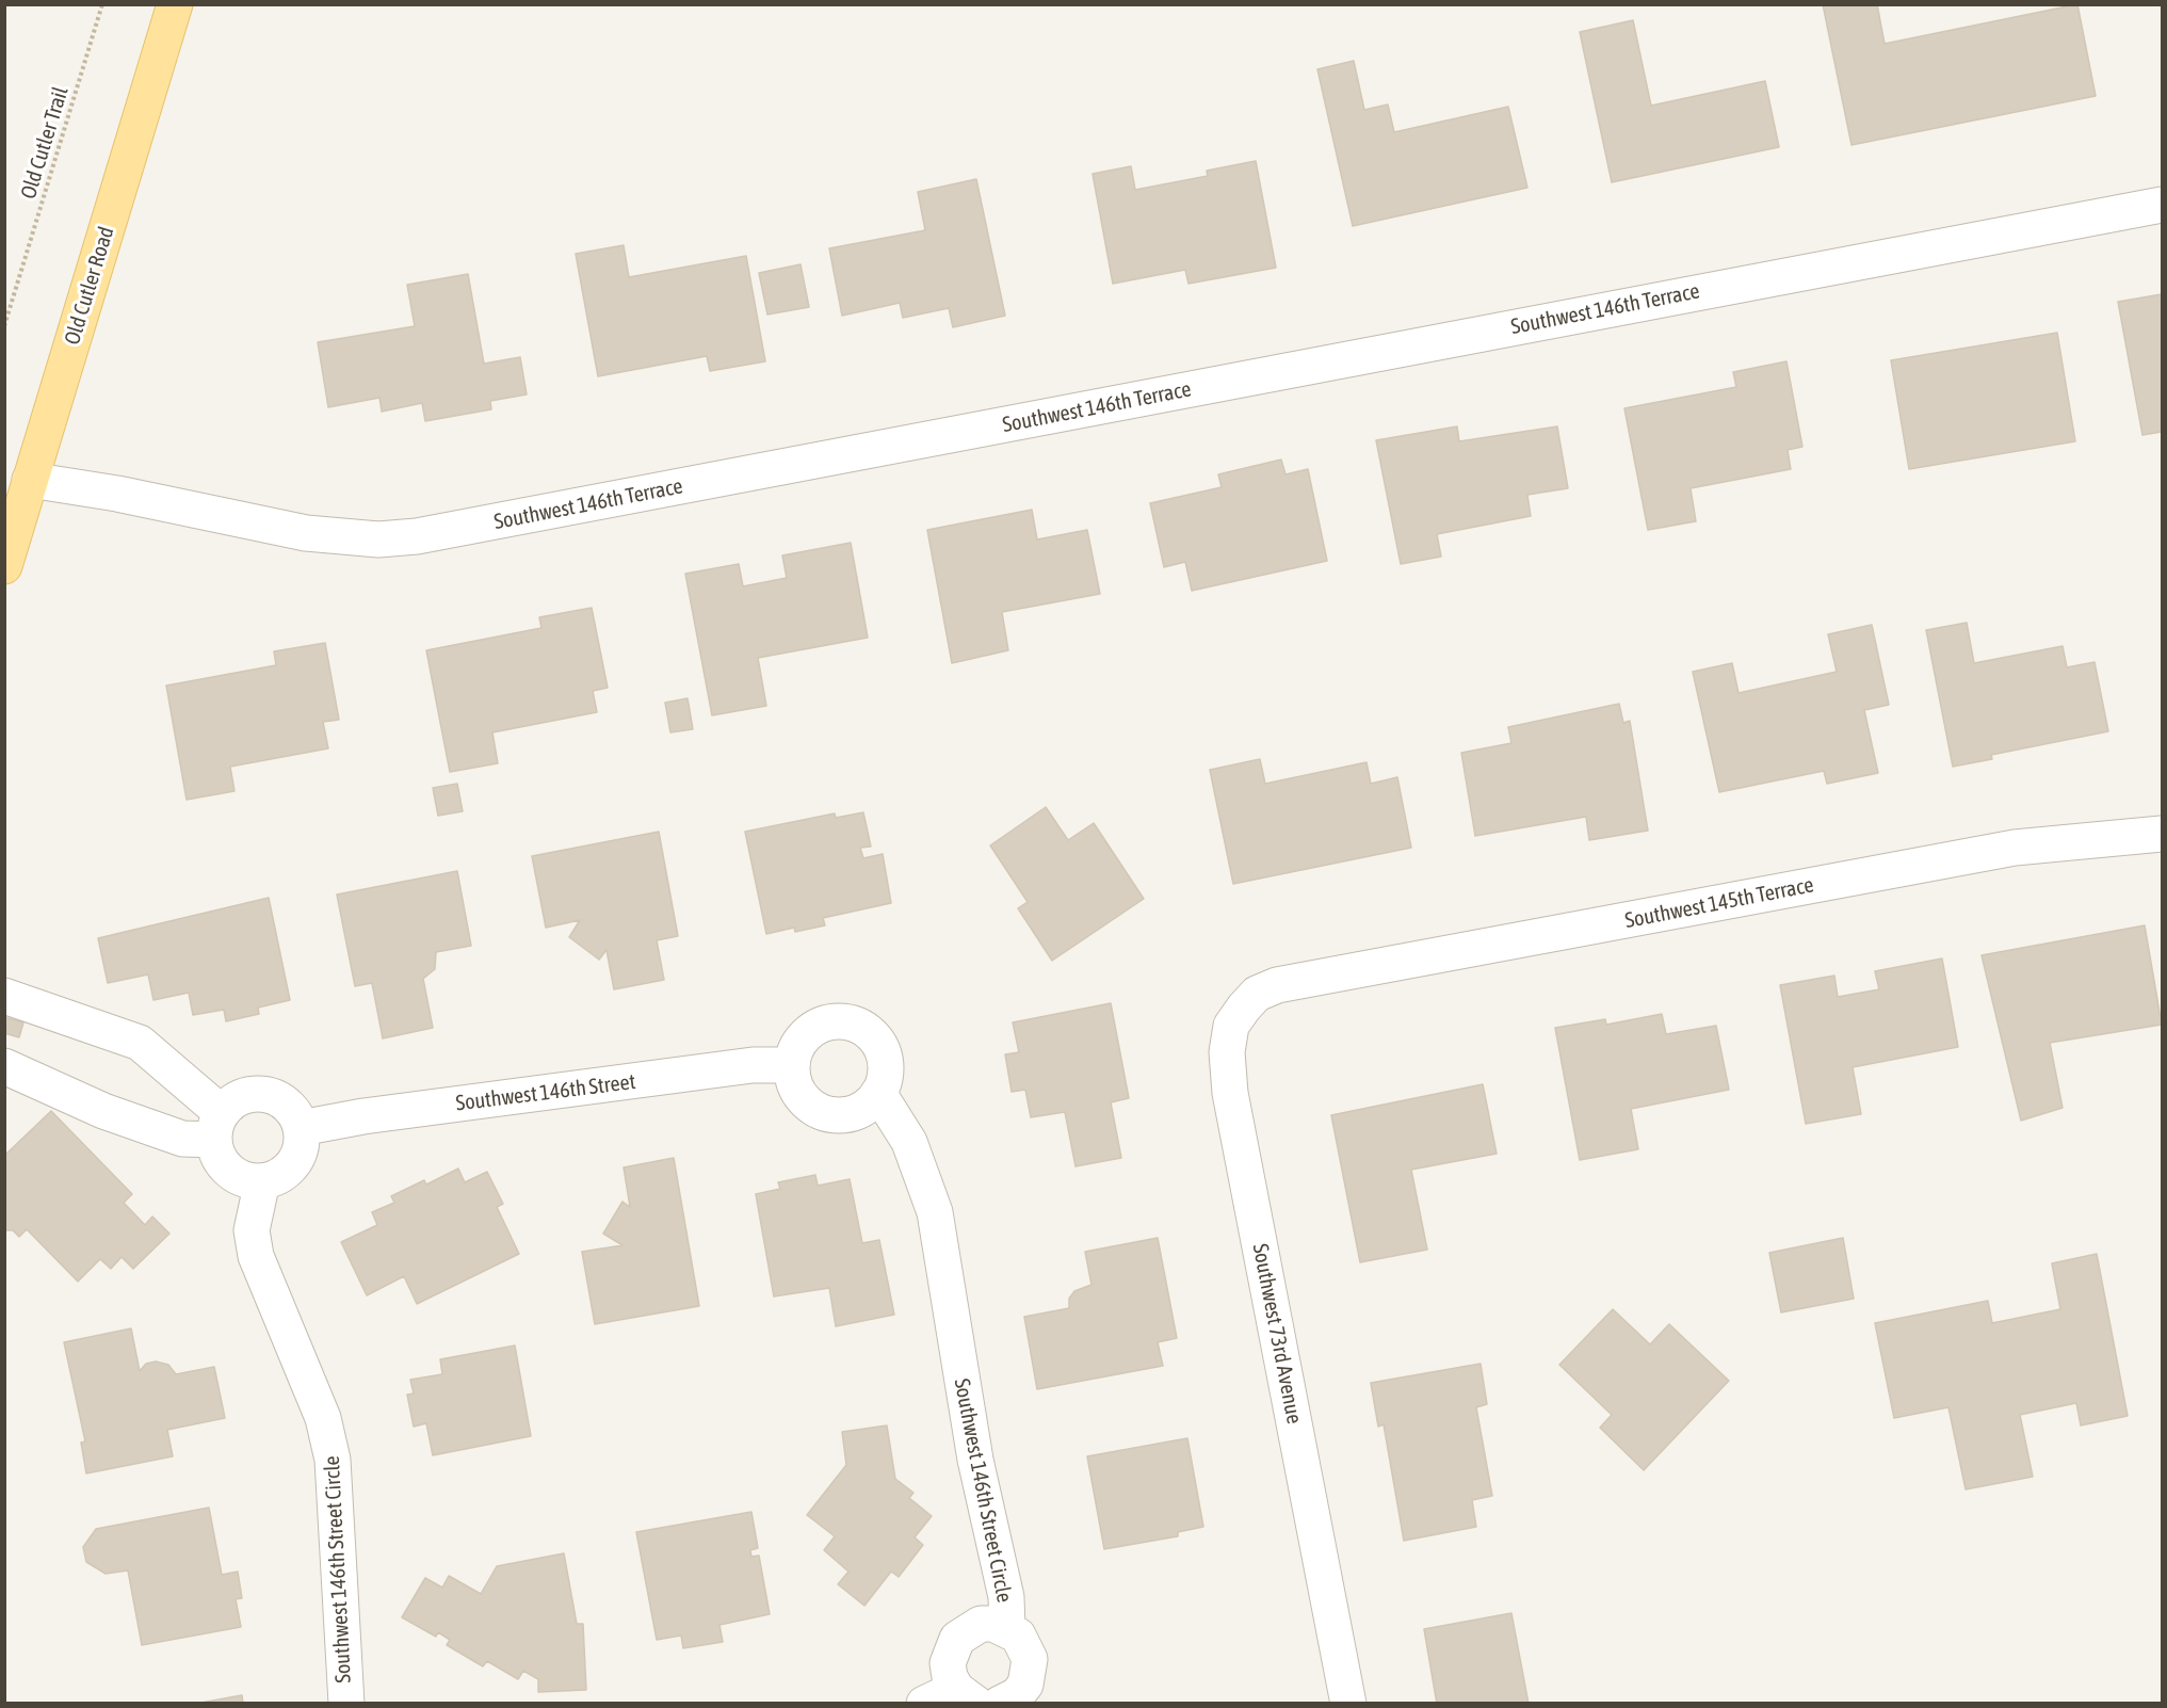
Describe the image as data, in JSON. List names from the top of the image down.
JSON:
{
  "streets": {
    "main road": ["Old Cutler Road"],
    "street": [
      "Southwest 146th Terrace",
      "Southwest 145th Terrace",
      "Southwest 146th Street",
      "Southwest 73rd Avenue",
      "Southwest 146th Street Circle"
    ],
    "path": ["Old Cutler Trail"]
  },
  "crossings": [
    ["Old Cutler Road", "Southwest 146th Terrace"],
    ["Southwest 145th Terrace", "Southwest 73rd Avenue"],
    ["Southwest 146th Street", "Southwest 146th Street Circle"]
  ]
}
